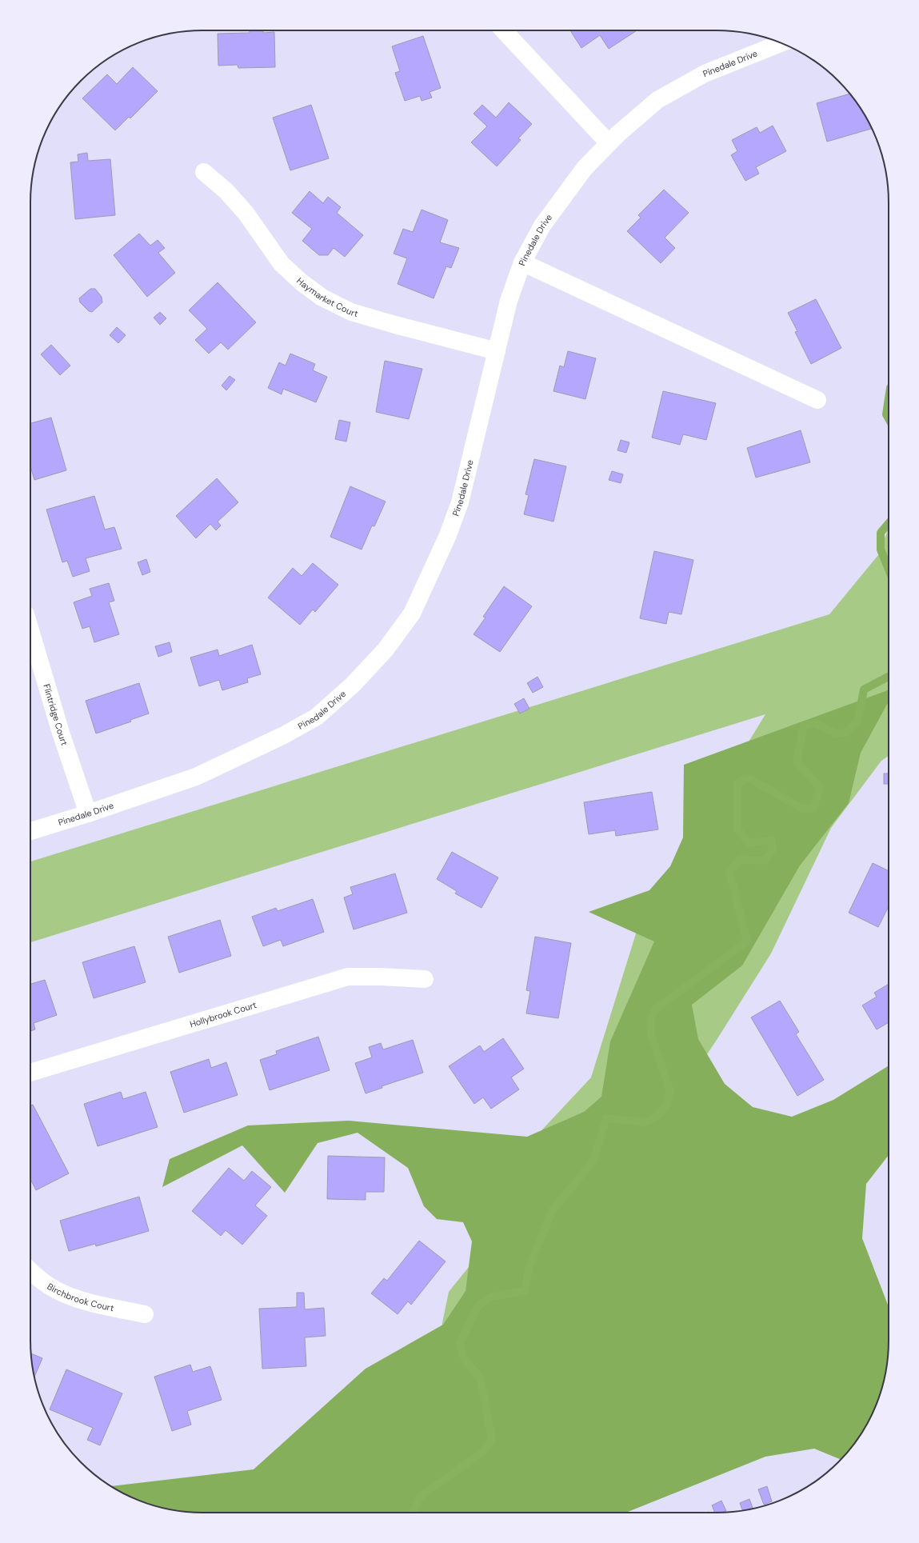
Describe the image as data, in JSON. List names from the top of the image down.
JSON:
{
  "streets": {
    "street": [
      "Pinedale Drive",
      "Haymarket Court",
      "Flintridge Court",
      "Hollybrook Court",
      "Birchbrook Court"
    ]
  },
  "crossings": [
    ["Pinedale Drive", "Haymarket Court"],
    ["Pinedale Drive", "Flintridge Court"]
  ]
}
